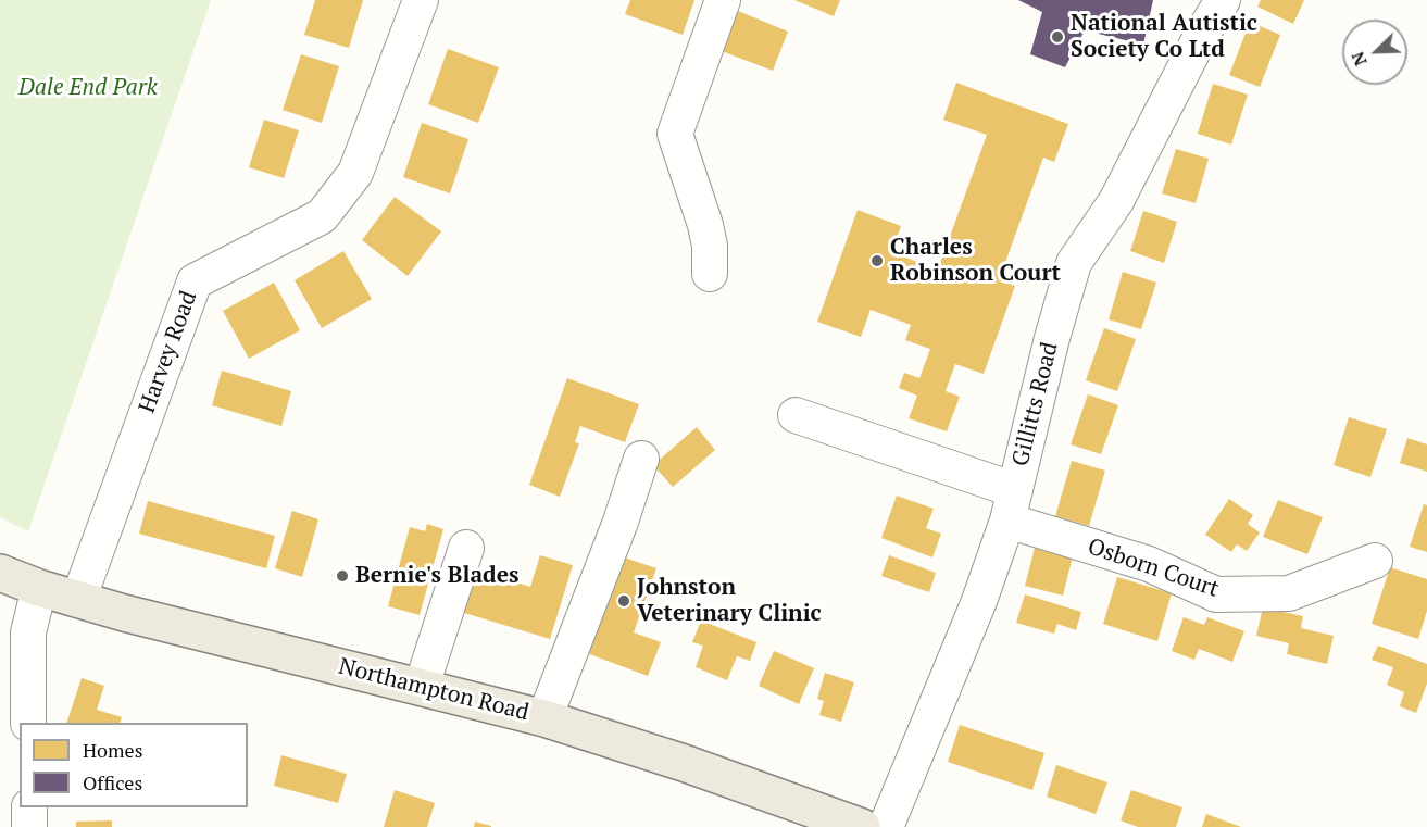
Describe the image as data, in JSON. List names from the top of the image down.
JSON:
{
  "streets": {
    "main road": ["Northampton Road"],
    "street": ["Harvey Road", "Gillitts Road", "Osborn Court"]
  },
  "crossings": [
    ["Harvey Road", "Northampton Road"],
    ["Gillitts Road", "Osborn Court"]
  ],
  "parks": ["Dale End Park"],
  "places": [
    "National Autistic Society Co Ltd",
    "Charles Robinson Court",
    "Bernie's Blades",
    "Johnston Veterinary Clinic"
  ],
  "legend": ["Homes", "Offices"],
  "north": "bottom left"
}
